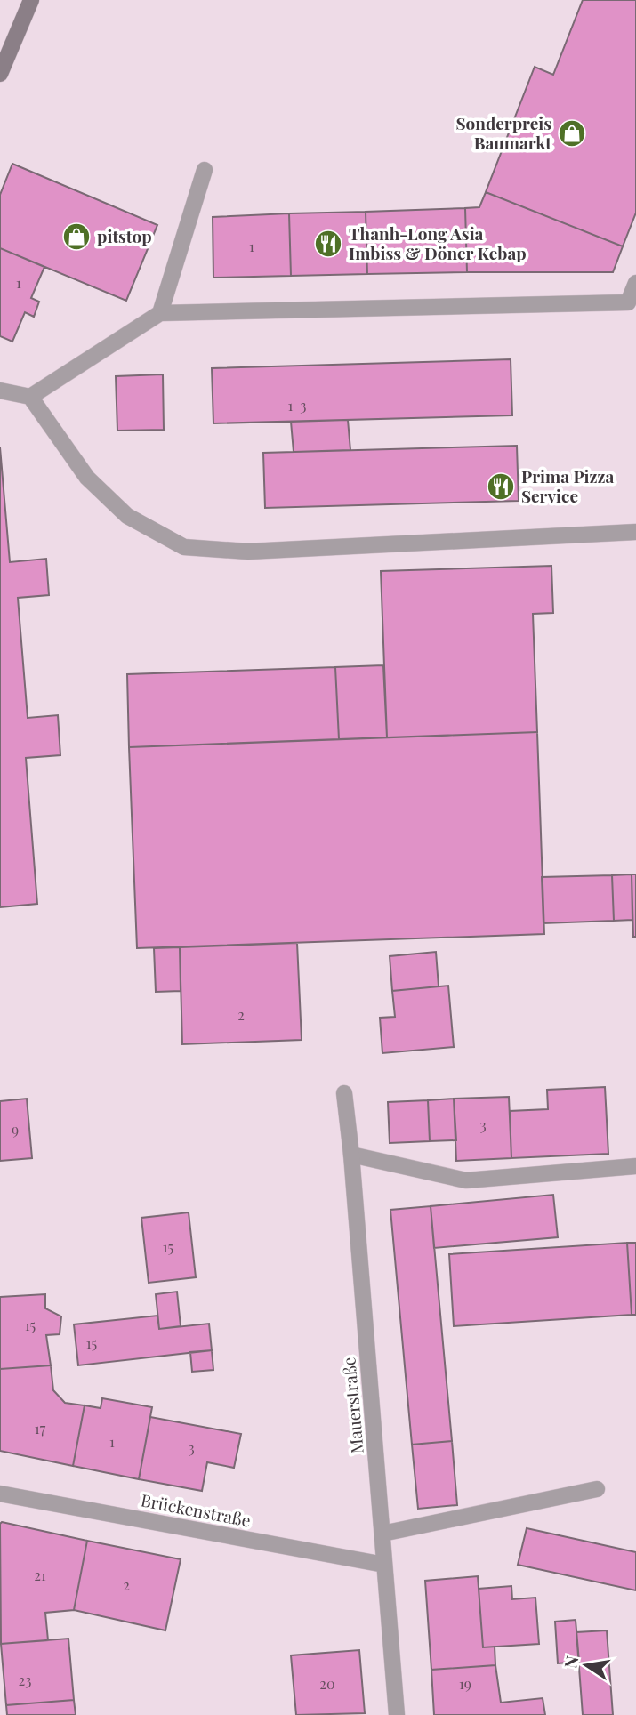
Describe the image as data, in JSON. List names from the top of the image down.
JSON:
{
  "streets": {
    "street": ["Mauerstraße", "Brückenstraße"]
  },
  "crossings": [
    ["Mauerstraße", "Brückenstraße"]
  ],
  "places": {
    "shop": ["Sonderpreis Baumarkt", "pitstop"],
    "restaurant": ["Thanh-Long Asia Imbiss & Döner Kebap", "Prima Pizza Service"]
  },
  "house_numbers": [
    "1",
    "1",
    "1-3",
    "2",
    "3",
    "9",
    "15",
    "15",
    "15",
    "17",
    "1",
    "3",
    "21",
    "2",
    "23",
    "20",
    "19"
  ],
  "north": "left"
}
